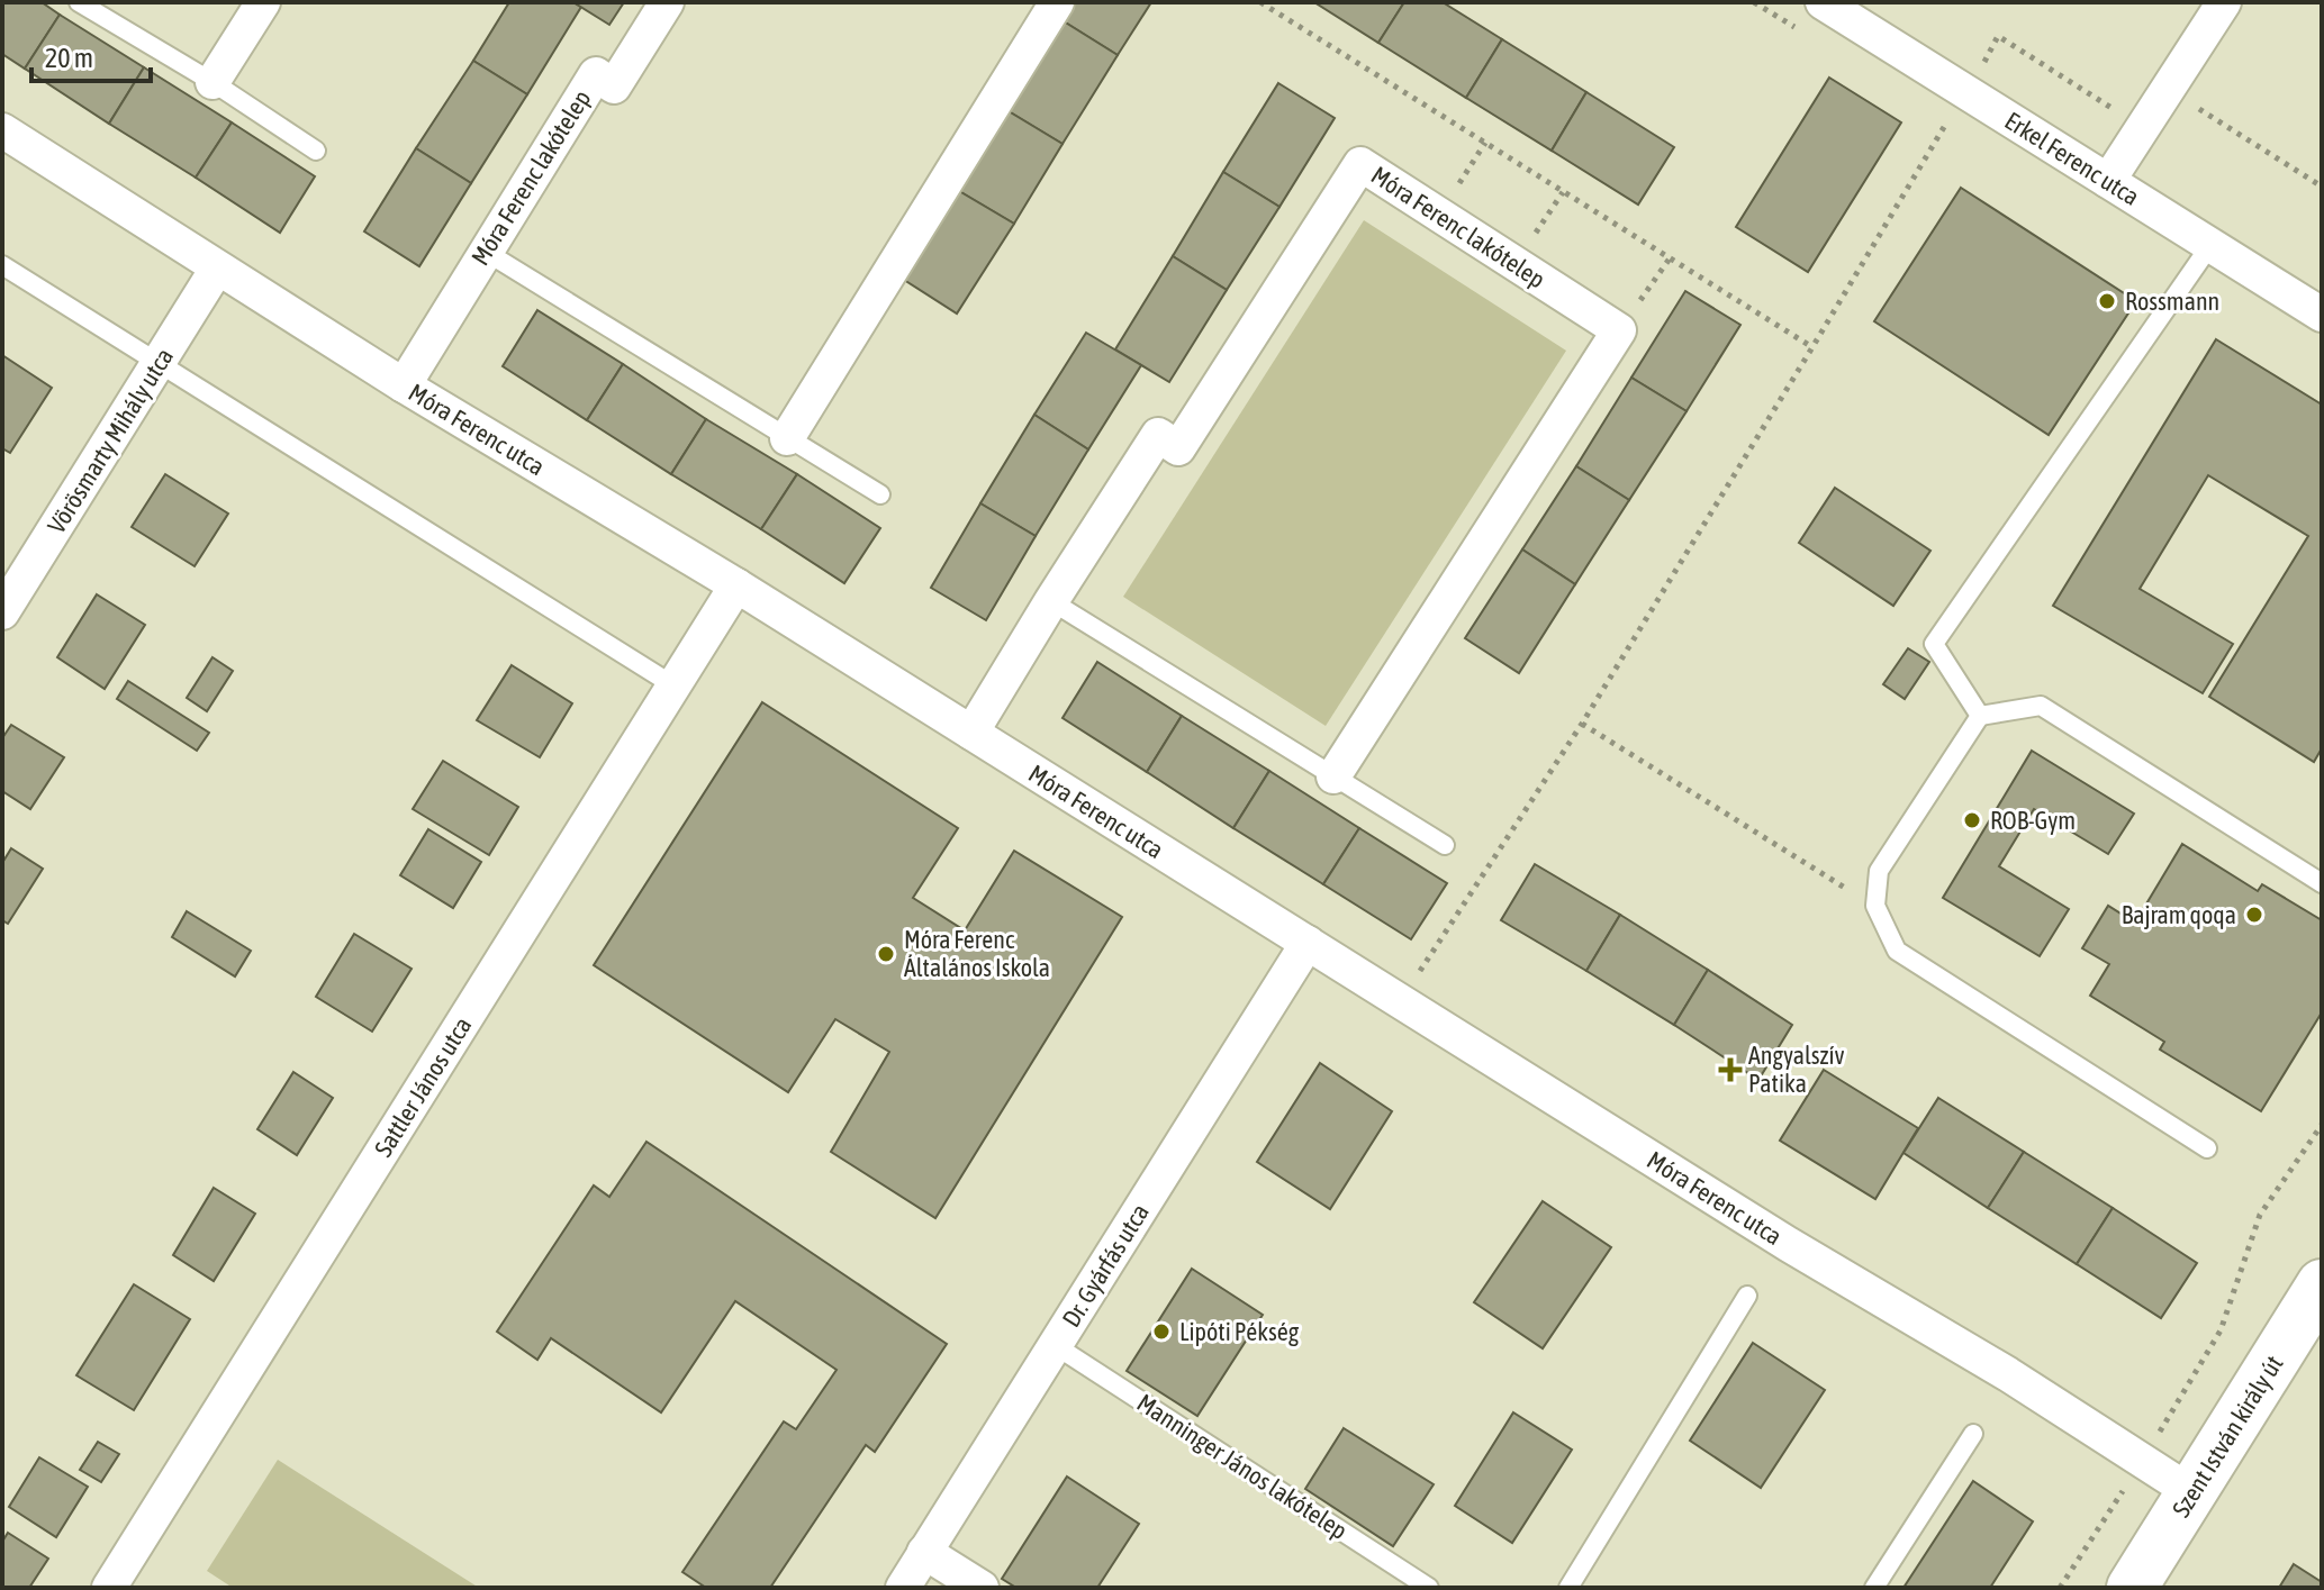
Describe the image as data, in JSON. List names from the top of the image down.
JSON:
{
  "streets": {
    "main road": ["Szent István király út"],
    "street": [
      "Erkel Ferenc utca",
      "Móra Ferenc lakótelep",
      "Móra Ferenc utca",
      "Vörösmarty Mihály utca",
      "Sattler János utca",
      "Dr. Gyárfás utca"
    ],
    "lane": ["Manninger János lakótelep"]
  },
  "crossings": [
    ["Móra Ferenc lakótelep", "Móra Ferenc utca"],
    ["Móra Ferenc utca", "Vörösmarty Mihály utca"],
    ["Móra Ferenc utca", "Sattler János utca"],
    ["Móra Ferenc utca", "Dr. Gyárfás utca"],
    ["Móra Ferenc utca", "Szent István király út"],
    ["Dr. Gyárfás utca", "Manninger János lakótelep"]
  ],
  "places": {
    "other": [
      "Rossmann",
      "ROB-Gym",
      "Bajram qoqa",
      "Móra Ferenc Általános Iskola",
      "Lipóti Pékség"
    ],
    "health": ["Angyalszív Patika"]
  },
  "scale_bar": "20 m"
}
